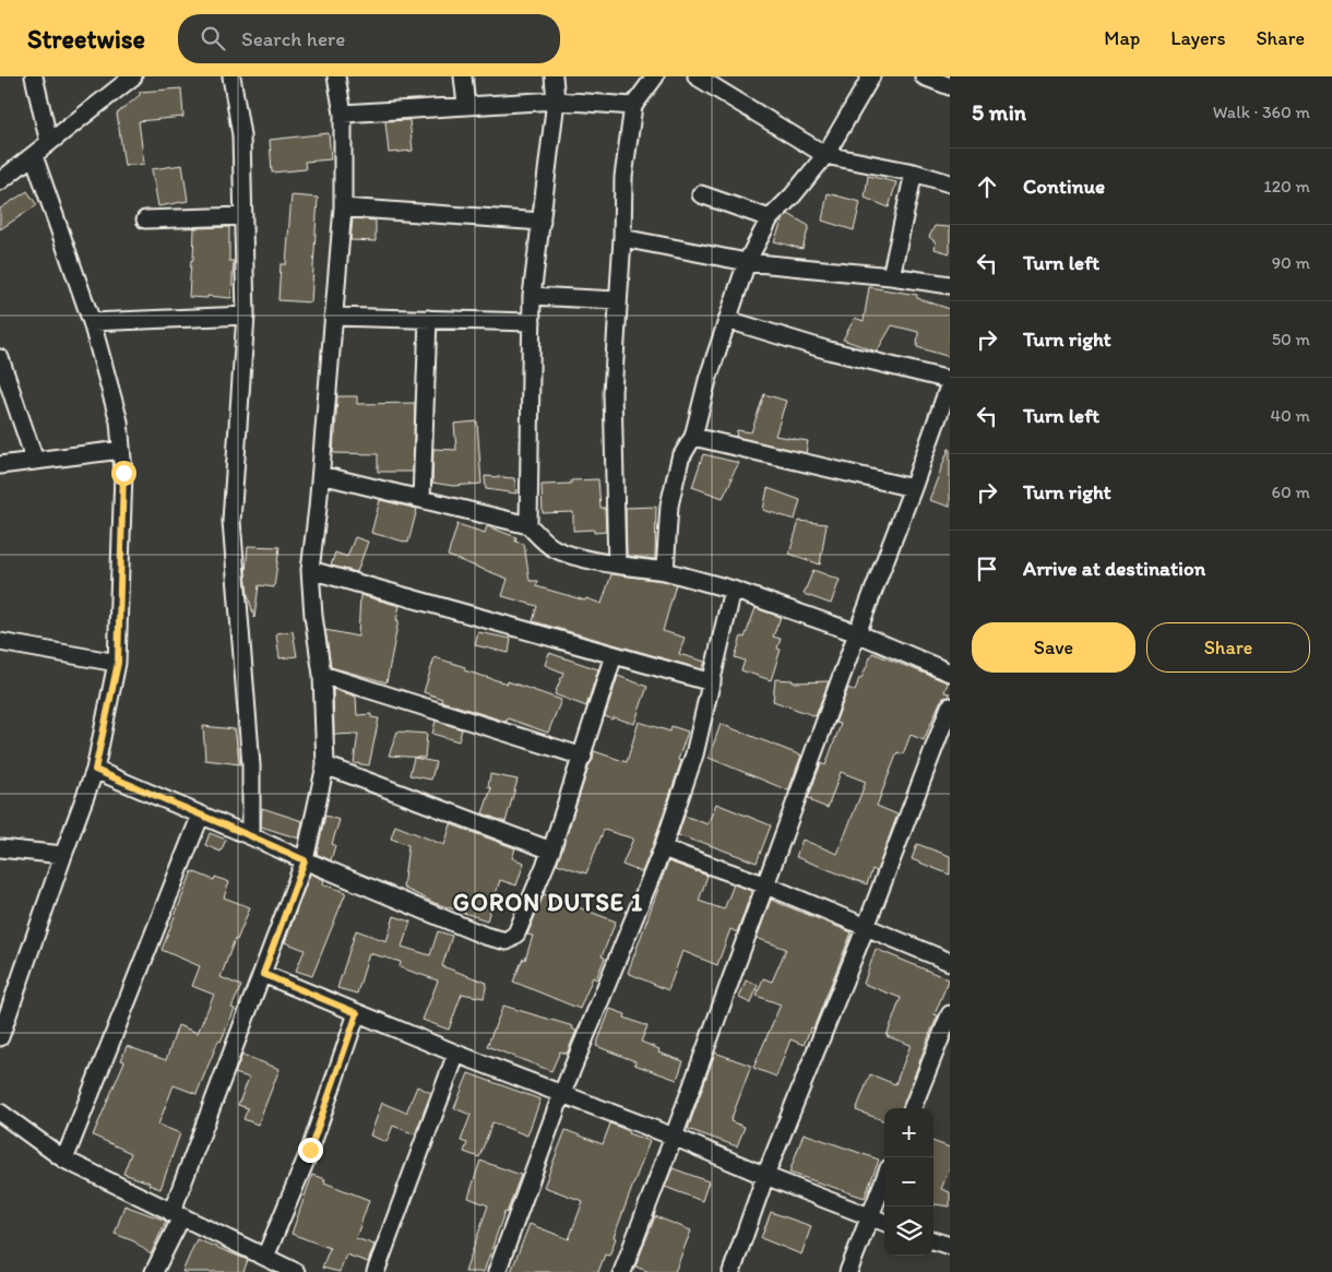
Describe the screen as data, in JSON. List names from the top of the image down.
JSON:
{
  "districts": ["GORON DUTSE 1"],
  "page": {
    "header": "Streetwise",
    "search": "Search here",
    "nav": ["Map", "Layers", "Share"],
    "heading": ["5 min", "Walk · 360 m"],
    "list": [
      ["Continue", "120 m"],
      ["Turn left", "90 m"],
      ["Turn right", "50 m"],
      ["Turn left", "40 m"],
      ["Turn right", "60 m"],
      "Arrive at destination"
    ],
    "buttons": ["Save", "Share"],
    "map_buttons": ["+", "−"]
  }
}
